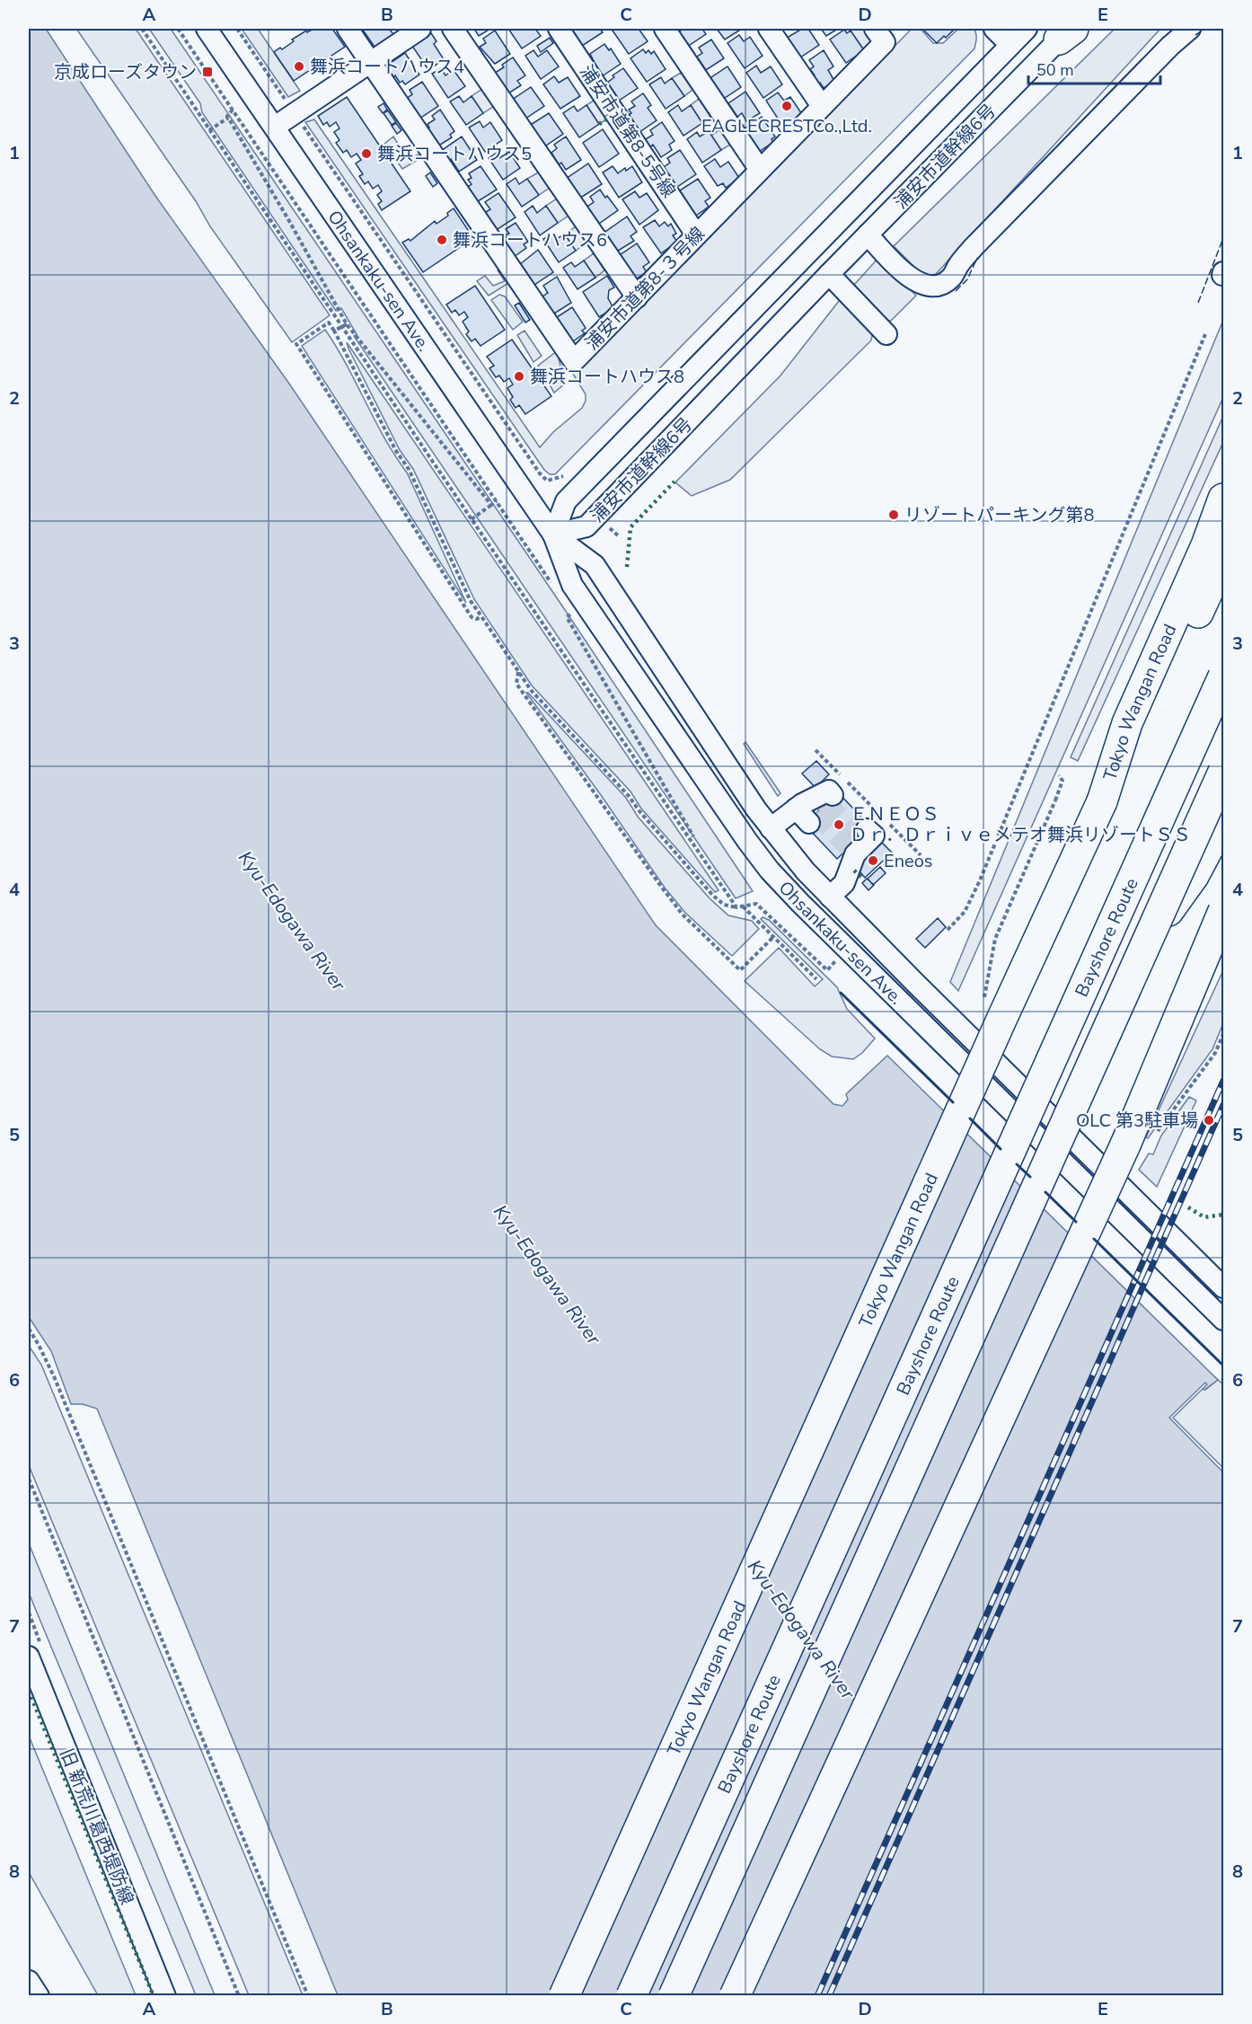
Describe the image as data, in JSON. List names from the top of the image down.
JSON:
{
  "streets": {
    "highway": ["Tokyo Wangan Road", "Bayshore Route"],
    "street": [
      "浦安市道第8-5号線",
      "浦安市道幹線6号",
      "Ohsankaku-sen Ave.",
      "浦安市道第8-３号線",
      "旧 新荒川葛西堤防線"
    ]
  },
  "crossings": [
    ["浦安市道第8-5号線", "浦安市道第8-３号線"],
    ["浦安市道幹線6号", "Ohsankaku-sen Ave."]
  ],
  "water": ["Kyu-Edogawa River"],
  "places": {
    "other": [
      "舞浜コートハウス4",
      "EAGLECRESTCo.,Ltd.",
      "舞浜コートハウス5",
      "舞浜コートハウス6",
      "舞浜コートハウス8",
      "リゾートパーキング第8",
      "ＥＮＥＯＳ Ｄｒ．Ｄｒｉｖｅメテオ舞浜リゾートＳＳ",
      "Eneos",
      "OLC 第3駐車場"
    ],
    "transit": ["京成ローズタウン"]
  },
  "scale_bar": "50 m",
  "grid": {
    "columns": [
      "A",
      "B",
      "C",
      "D",
      "E"
    ],
    "rows": [
      "1",
      "2",
      "3",
      "4",
      "5",
      "6",
      "7",
      "8"
    ]
  }
}
